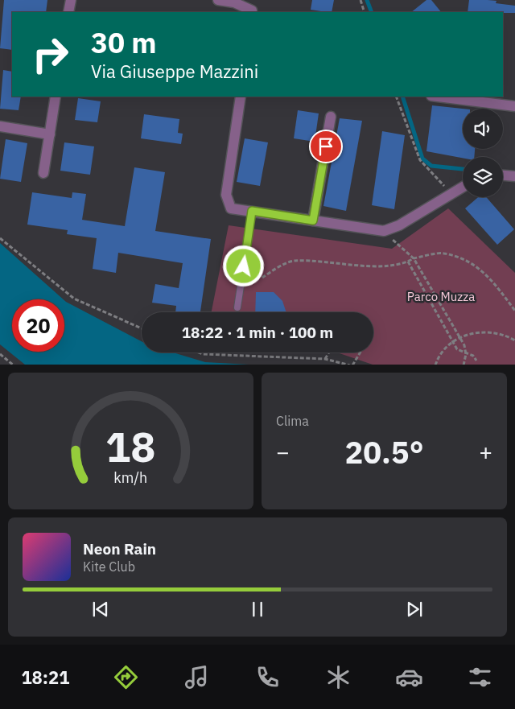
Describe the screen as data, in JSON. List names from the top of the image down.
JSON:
{
  "parks": ["Parco Muzza"],
  "page": {
    "turn": ["30 m", "Via Giuseppe Mazzini"],
    "limit": "20",
    "trip": "18:22 · 1 min · 100 m",
    "tile": "Clima",
    "heat": ["−", "20.5°", "+"],
    "song": ["Neon Rain", "Kite Club"],
    "tabs": "18:21",
    "gauge": ["18", "km/h"]
  }
}
